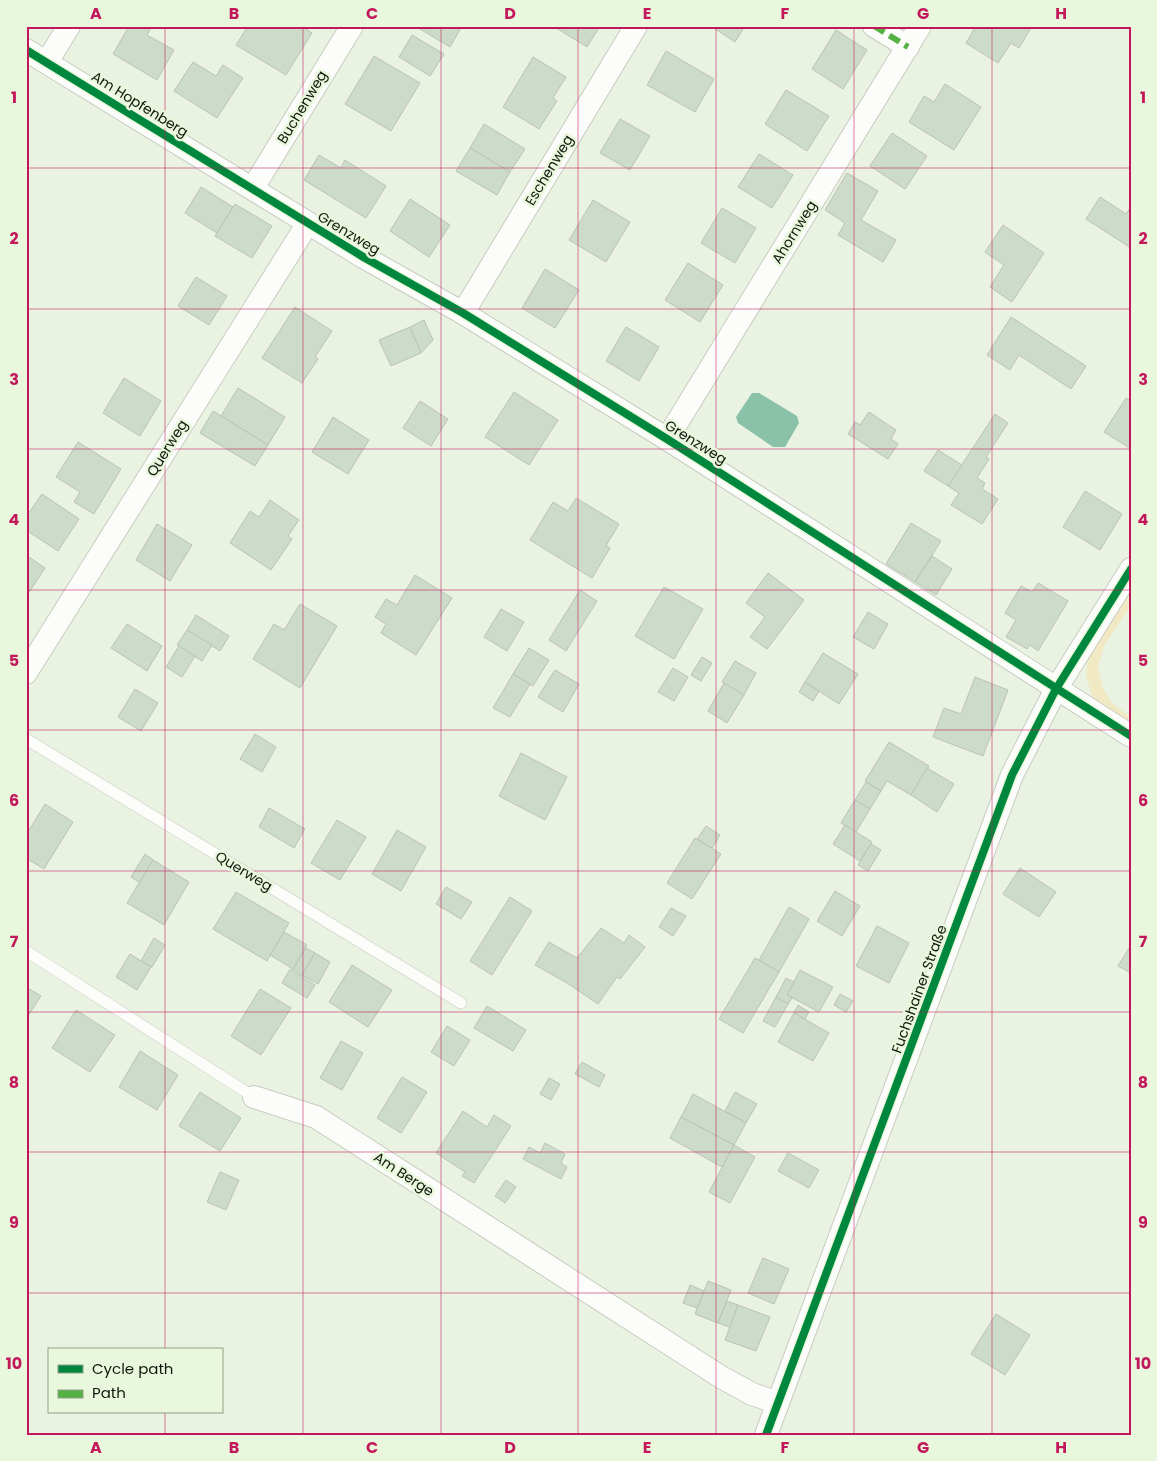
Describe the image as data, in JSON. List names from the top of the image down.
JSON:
{
  "streets": {
    "street": [
      "Am Hopfenberg",
      "Buchenweg",
      "Eschenweg",
      "Ahornweg",
      "Grenzweg",
      "Querweg",
      "Fuchshainer Straße",
      "Am Berge"
    ]
  },
  "crossings": [
    ["Am Hopfenberg", "Buchenweg"],
    ["Am Hopfenberg", "Grenzweg"],
    ["Buchenweg", "Grenzweg"],
    ["Eschenweg", "Grenzweg"],
    ["Ahornweg", "Grenzweg"],
    ["Grenzweg", "Querweg"],
    ["Grenzweg", "Fuchshainer Straße"],
    ["Fuchshainer Straße", "Am Berge"]
  ],
  "legend": ["Cycle path", "Path"],
  "grid": {
    "columns": [
      "A",
      "B",
      "C",
      "D",
      "E",
      "F",
      "G",
      "H"
    ],
    "rows": [
      "1",
      "2",
      "3",
      "4",
      "5",
      "6",
      "7",
      "8",
      "9",
      "10"
    ]
  }
}
